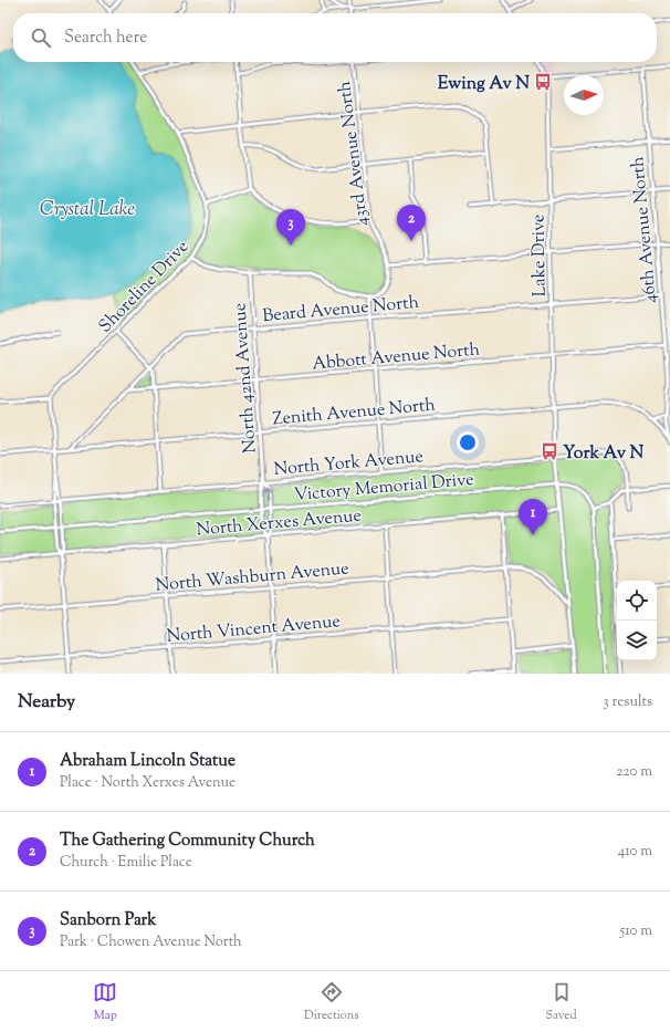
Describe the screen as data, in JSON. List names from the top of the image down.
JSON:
{
  "streets": {
    "street": [
      "43rd Avenue North",
      "46th Avenue North",
      "Lake Drive",
      "Shoreline Drive",
      "Beard Avenue North",
      "Abbott Avenue North",
      "North 42nd Avenue",
      "Zenith Avenue North",
      "North York Avenue",
      "Victory Memorial Drive",
      "North Xerxes Avenue",
      "North Washburn Avenue",
      "North Vincent Avenue"
    ]
  },
  "crossings": [
    ["46th Avenue North", "Beard Avenue North"],
    ["46th Avenue North", "Abbott Avenue North"],
    ["46th Avenue North", "Zenith Avenue North"],
    ["Lake Drive", "Beard Avenue North"],
    ["Lake Drive", "Abbott Avenue North"],
    ["Lake Drive", "Zenith Avenue North"],
    ["Lake Drive", "North York Avenue"],
    ["Lake Drive", "Victory Memorial Drive"],
    ["Lake Drive", "North Xerxes Avenue"],
    ["Lake Drive", "North Washburn Avenue"],
    ["Beard Avenue North", "Abbott Avenue North"],
    ["Beard Avenue North", "North 42nd Avenue"],
    ["Beard Avenue North", "Zenith Avenue North"],
    ["Abbott Avenue North", "North 42nd Avenue"],
    ["North 42nd Avenue", "Zenith Avenue North"],
    ["North 42nd Avenue", "North York Avenue"],
    ["North 42nd Avenue", "Victory Memorial Drive"],
    ["North 42nd Avenue", "North Xerxes Avenue"],
    ["North 42nd Avenue", "North Washburn Avenue"],
    ["North 42nd Avenue", "North Vincent Avenue"]
  ],
  "water": ["Crystal Lake"],
  "places": {
    "bus stop": ["Ewing Av N", "York Av N"]
  },
  "north": "right",
  "page": {
    "search": "Search here",
    "pins": ["2", "3", "1"],
    "heading": ["Nearby", "3 results"],
    "list": [
      {
        "mark": "1",
        "name": "Abraham Lincoln Statue",
        "note": "Place · North Xerxes Avenue",
        "value": "220 m"
      },
      {
        "mark": "2",
        "name": "The Gathering Community Church",
        "note": "Church · Emilie Place",
        "value": "410 m"
      },
      {
        "mark": "3",
        "name": "Sanborn Park",
        "note": "Park · Chowen Avenue North",
        "value": "510 m"
      }
    ],
    "nav": ["Map", "Directions", "Saved"]
  }
}
